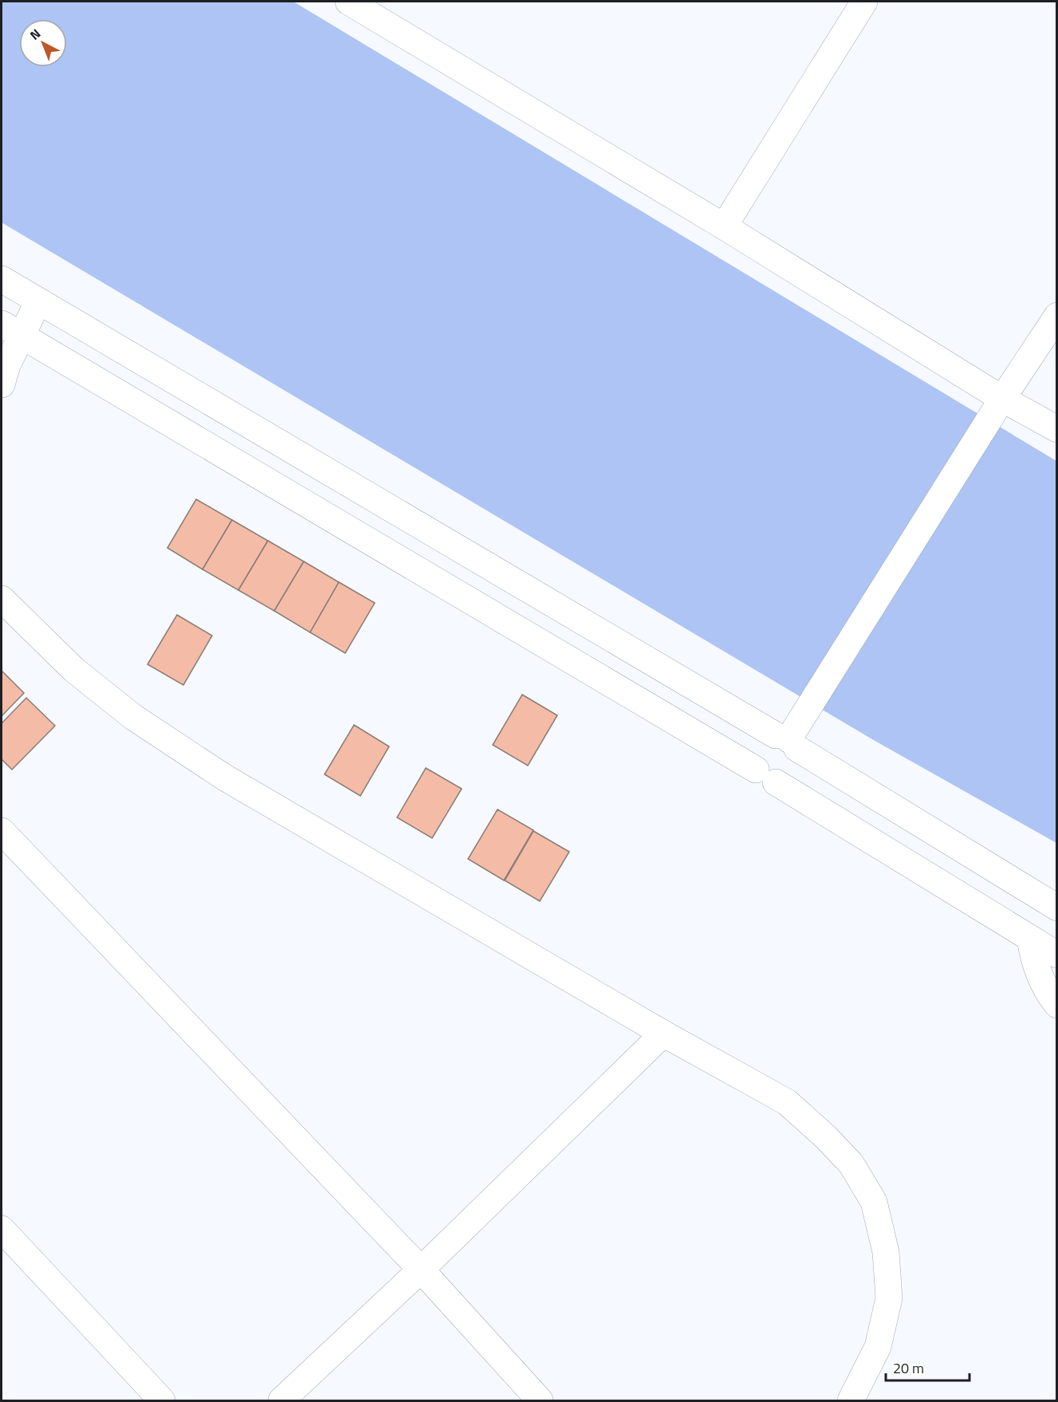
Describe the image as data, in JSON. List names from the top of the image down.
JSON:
{
  "scale_bar": "20 m",
  "north": "top left"
}
